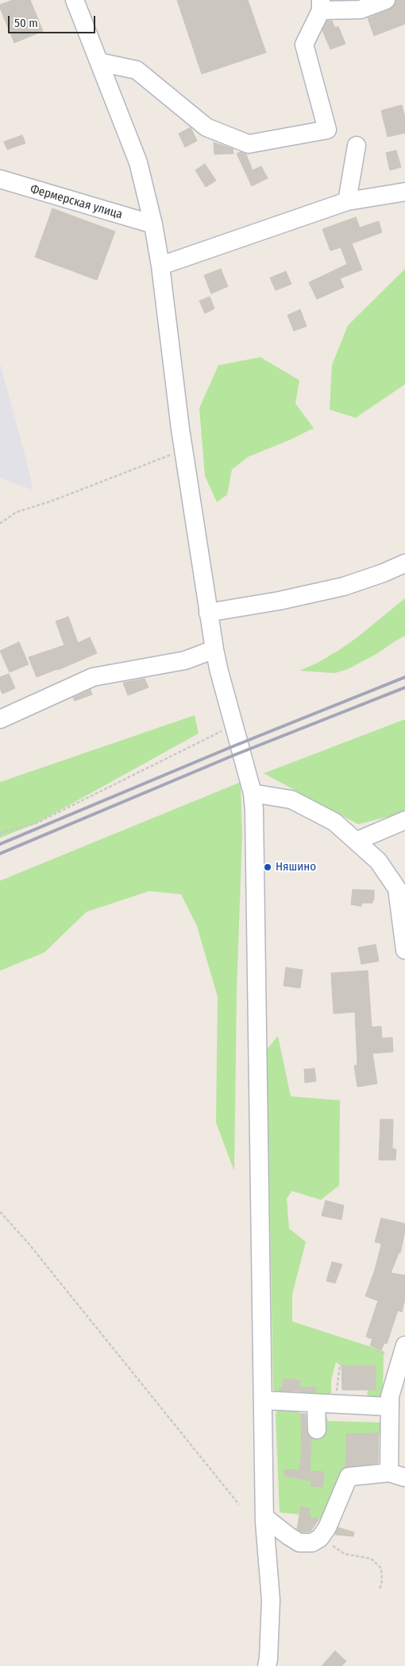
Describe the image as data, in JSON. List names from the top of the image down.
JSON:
{
  "streets": {
    "street": ["Фермерская улица"]
  },
  "places": ["Няшино"],
  "scale_bar": "50 m"
}
